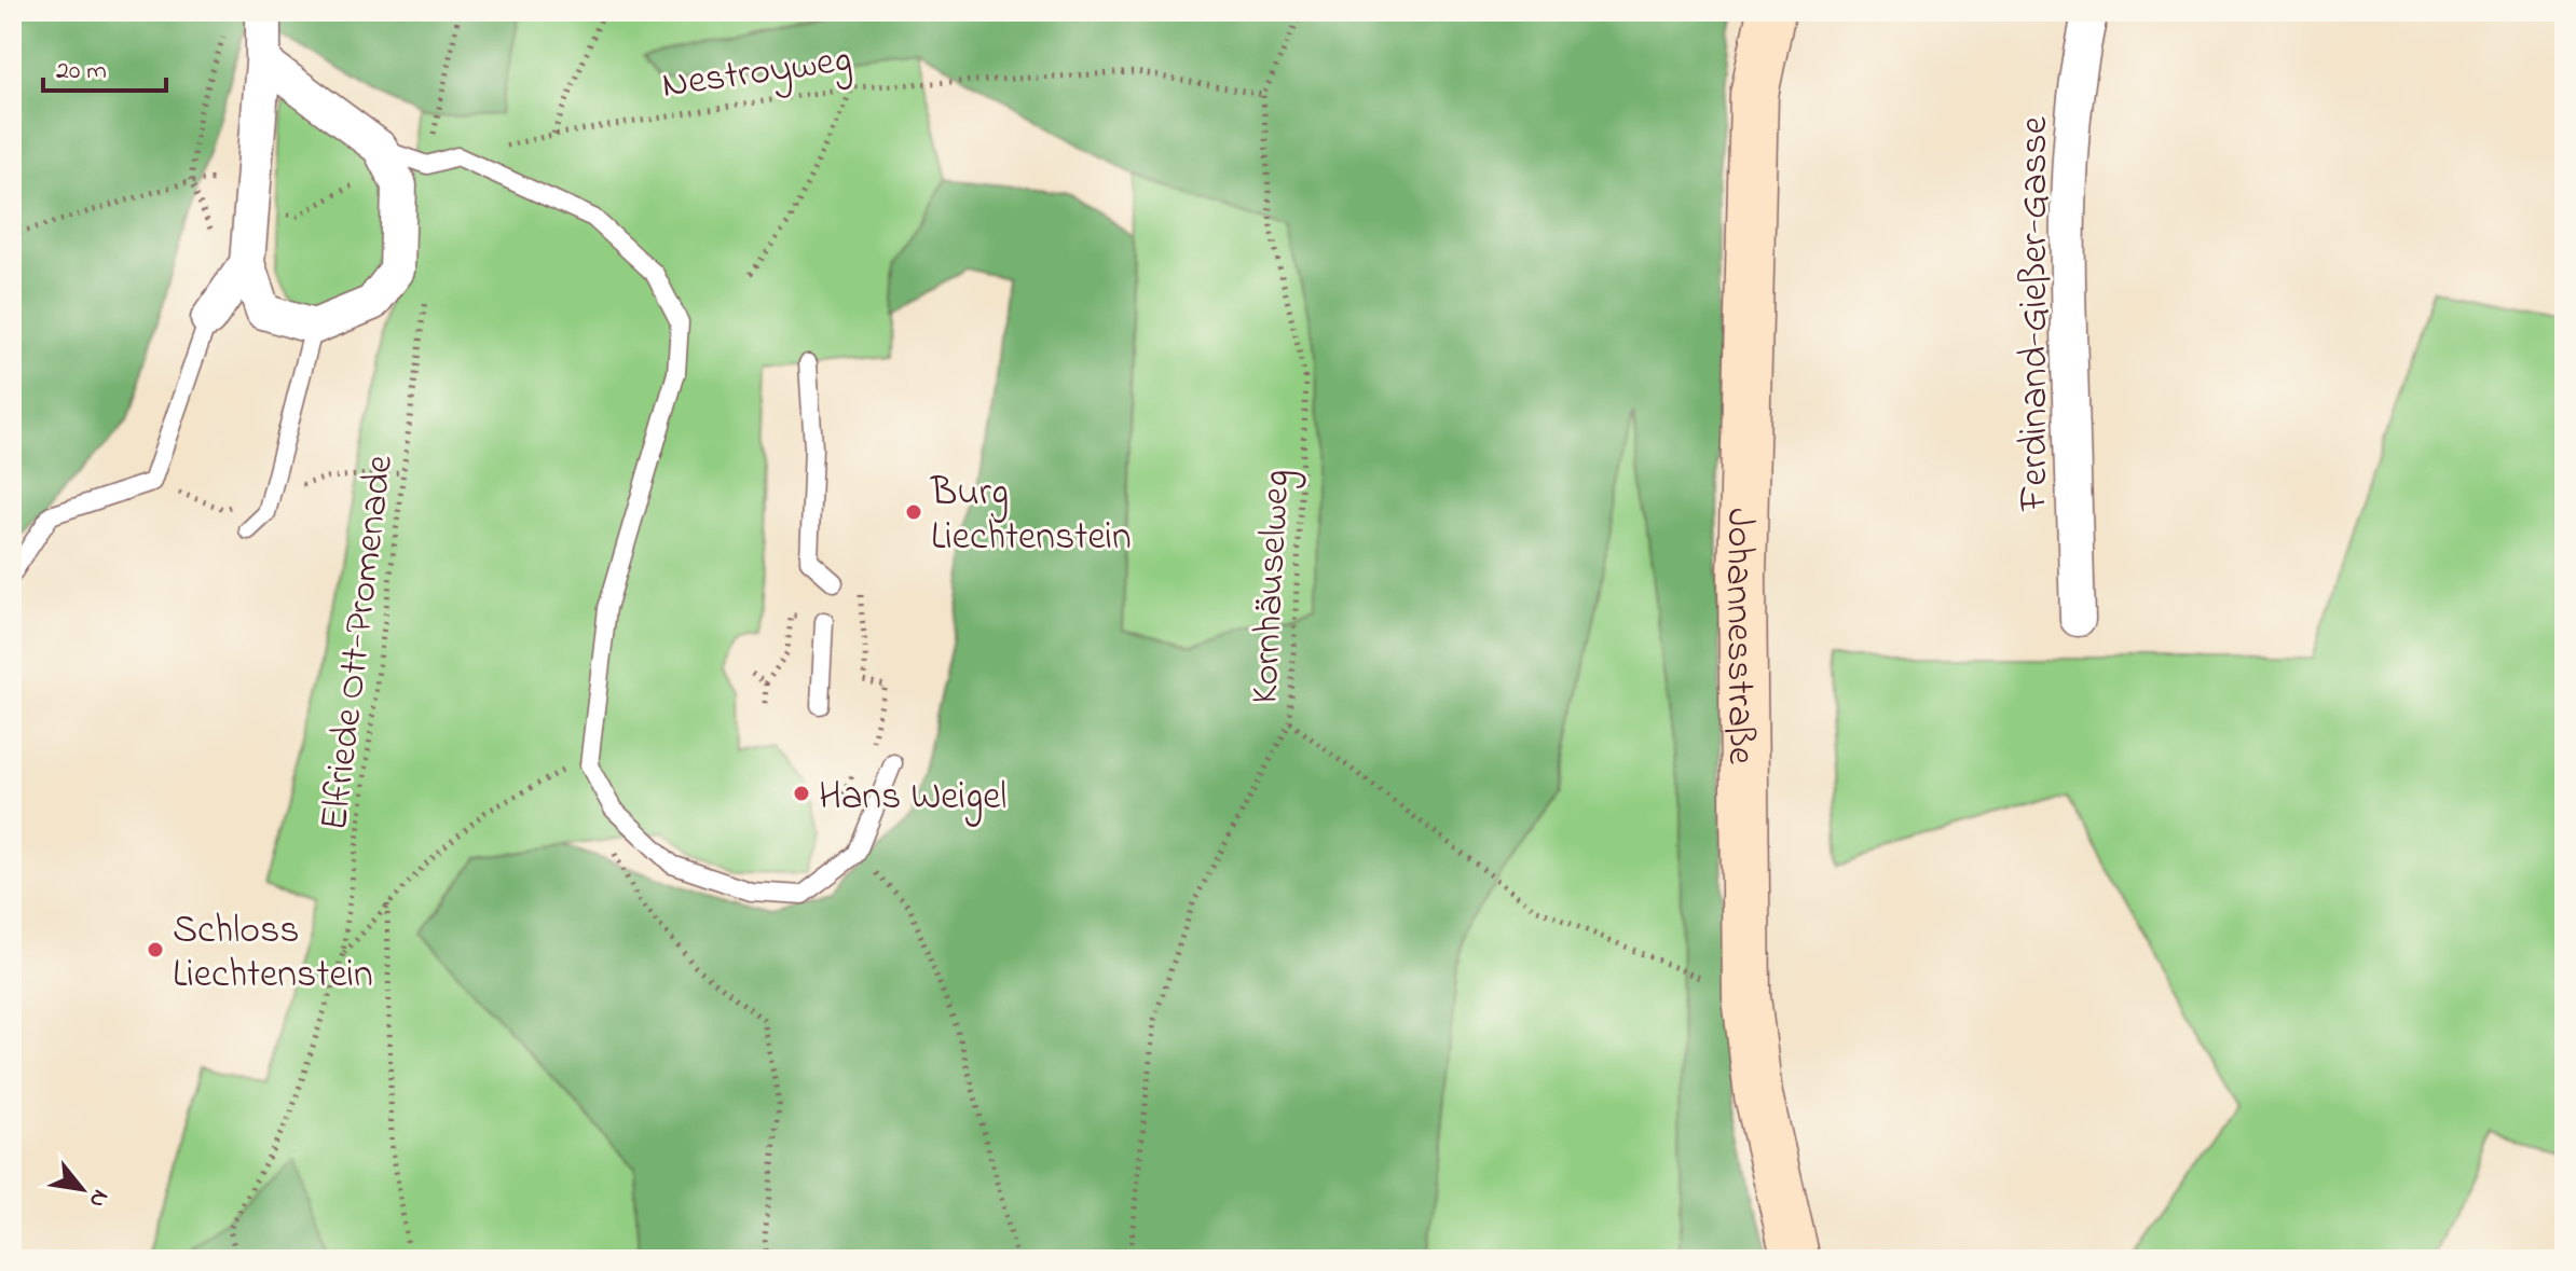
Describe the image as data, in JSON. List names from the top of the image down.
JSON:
{
  "streets": {
    "main road": ["Johannesstraße"],
    "street": ["Ferdinand-Gießer-Gasse"],
    "path": ["Nestroyweg", "Kornhäuselweg", "Elfriede Ott-Promenade"]
  },
  "crossings": [
    ["Nestroyweg", "Kornhäuselweg"]
  ],
  "places": ["Burg Liechtenstein", "Hans Weigel", "Schloss Liechtenstein"],
  "scale_bar": "20 m",
  "north": "bottom right"
}
